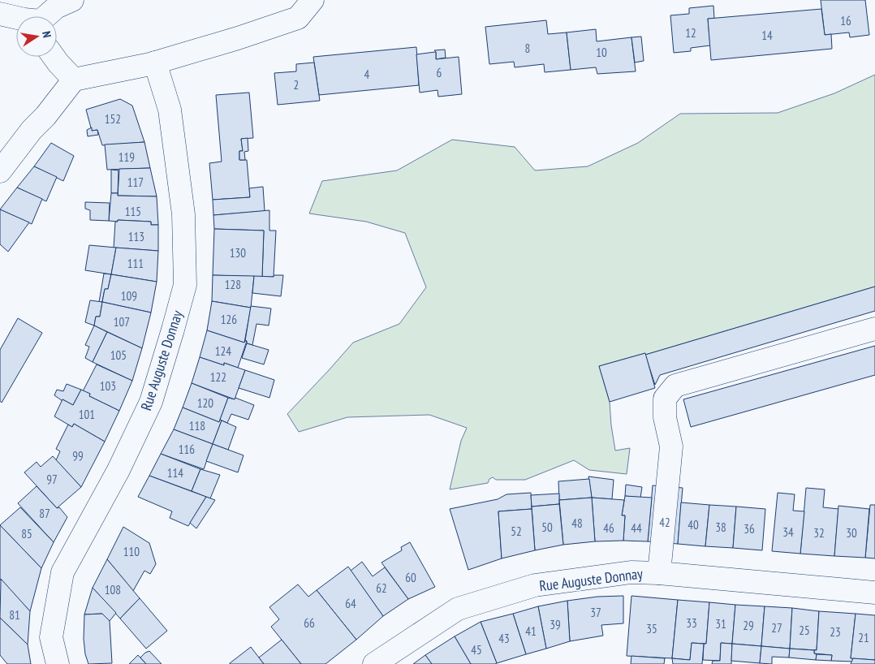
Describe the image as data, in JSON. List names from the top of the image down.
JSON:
{
  "streets": {
    "street": ["Rue Auguste Donnay"]
  },
  "house_numbers": [
    "16",
    "12",
    "14",
    "8",
    "10",
    "6",
    "4",
    "2",
    "152",
    "119",
    "117",
    "115",
    "113",
    "130",
    "111",
    "128",
    "109",
    "126",
    "107",
    "124",
    "105",
    "122",
    "103",
    "120",
    "101",
    "118",
    "116",
    "99",
    "114",
    "97",
    "87",
    "42",
    "48",
    "40",
    "50",
    "38",
    "46",
    "44",
    "36",
    "52",
    "34",
    "32",
    "30",
    "85",
    "110",
    "60",
    "62",
    "108",
    "64",
    "37",
    "81",
    "66",
    "33",
    "31",
    "39",
    "29",
    "27",
    "35",
    "25",
    "41",
    "23",
    "21",
    "43",
    "45"
  ],
  "north": "right"
}
